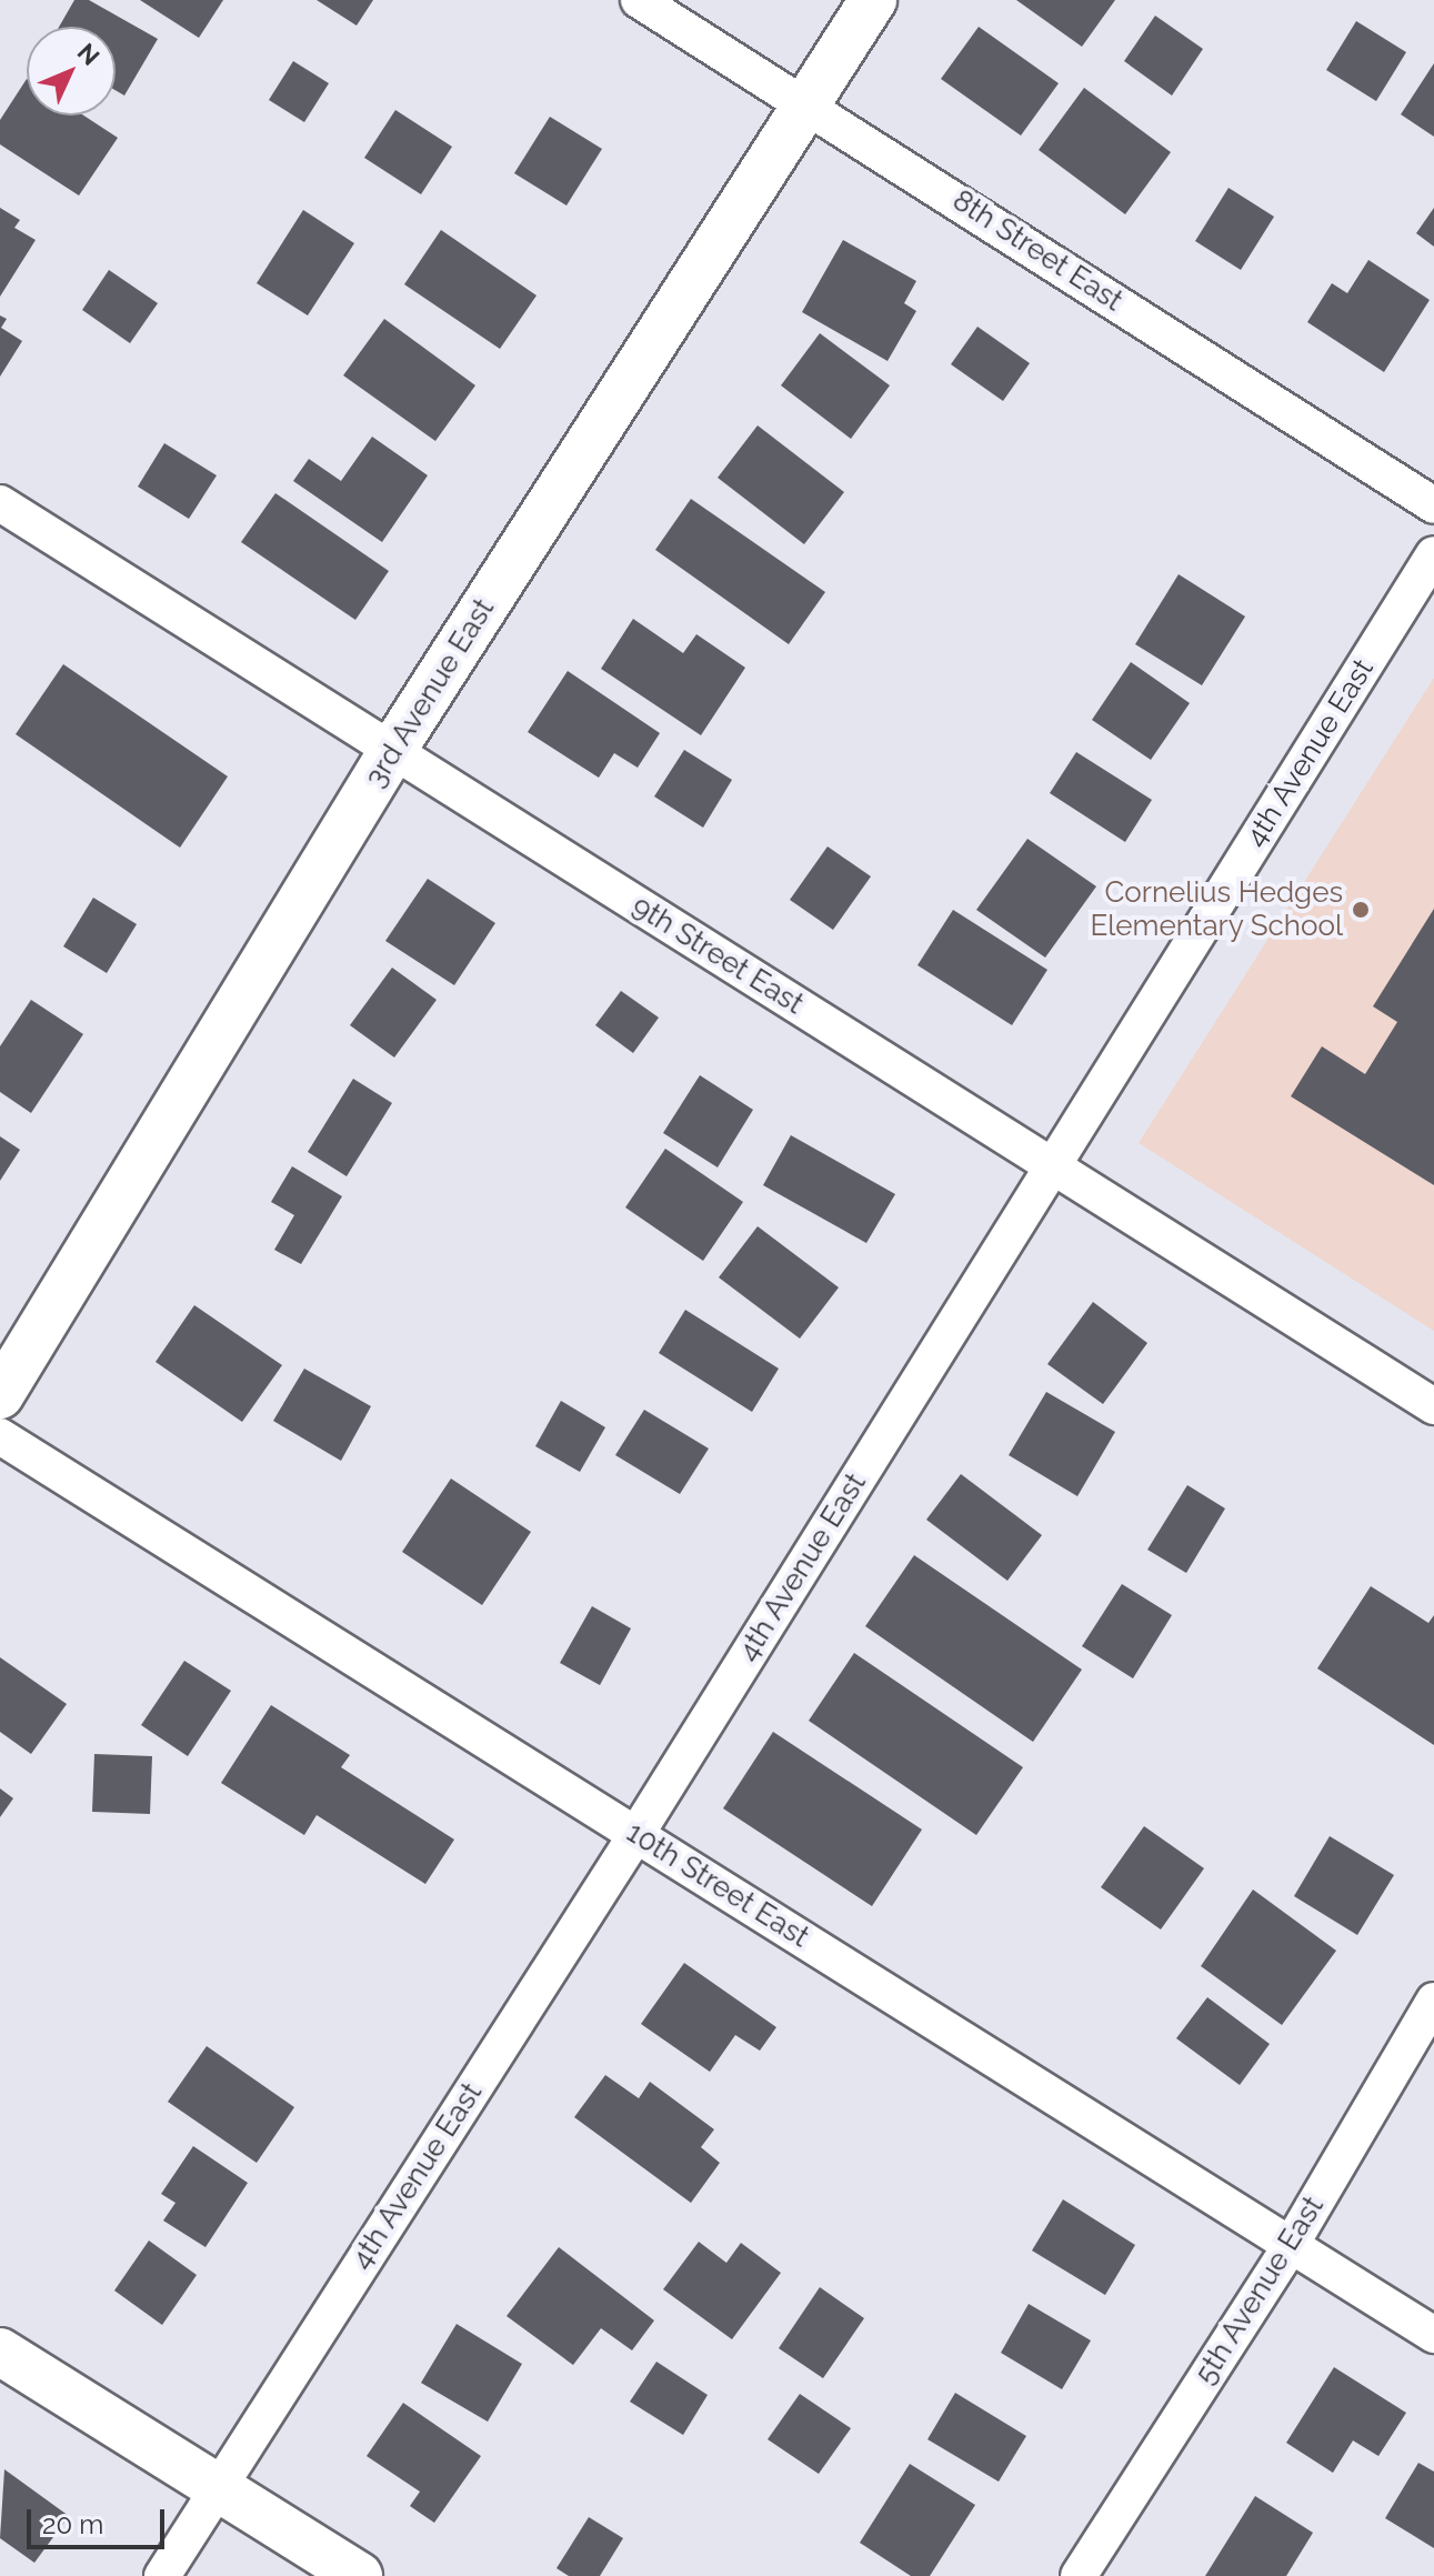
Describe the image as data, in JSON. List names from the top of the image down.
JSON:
{
  "streets": {
    "street": [
      "8th Street East",
      "3rd Avenue East",
      "4th Avenue East",
      "9th Street East",
      "10th Street East",
      "5th Avenue East"
    ]
  },
  "crossings": [
    ["8th Street East", "3rd Avenue East"],
    ["3rd Avenue East", "9th Street East"],
    ["4th Avenue East", "9th Street East"],
    ["4th Avenue East", "10th Street East"],
    ["10th Street East", "5th Avenue East"]
  ],
  "places": ["Cornelius Hedges Elementary School"],
  "scale_bar": "20 m",
  "north": "top right"
}
